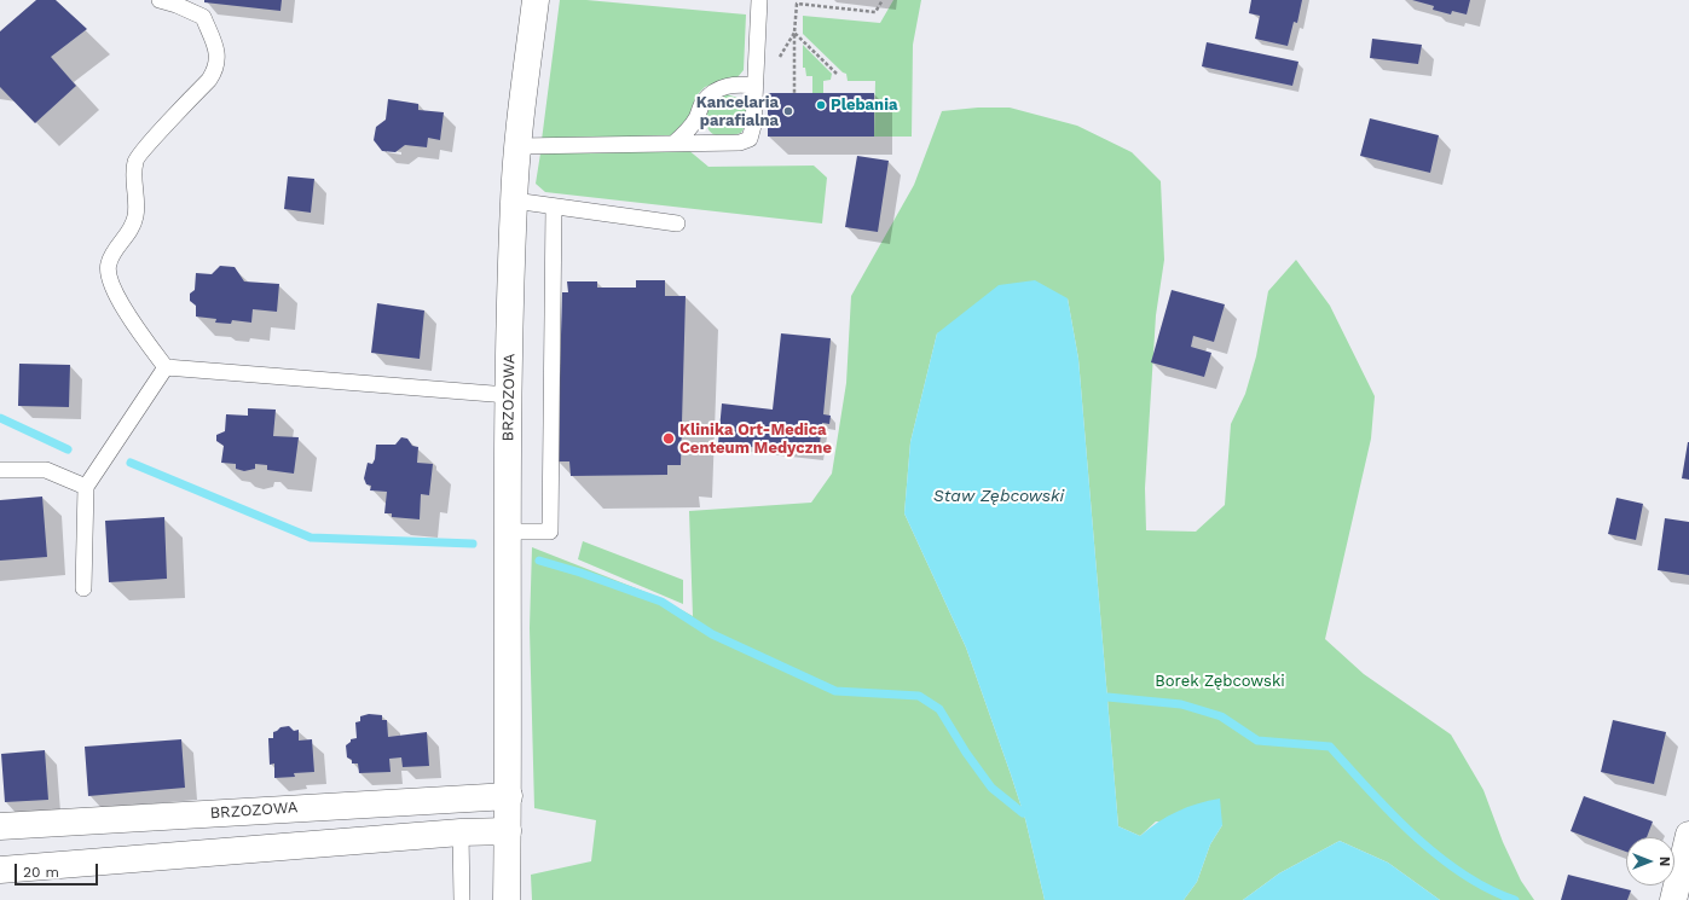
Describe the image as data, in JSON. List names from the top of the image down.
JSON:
{
  "streets": {
    "street": ["BRZOZOWA"]
  },
  "water": ["Staw Zębcowski"],
  "parks": ["Borek Zębcowski"],
  "places": ["Plebania", "Kancelaria parafialna", "Klinika Ort-Medica Centeum Medyczne"],
  "scale_bar": "20 m",
  "north": "right"
}
